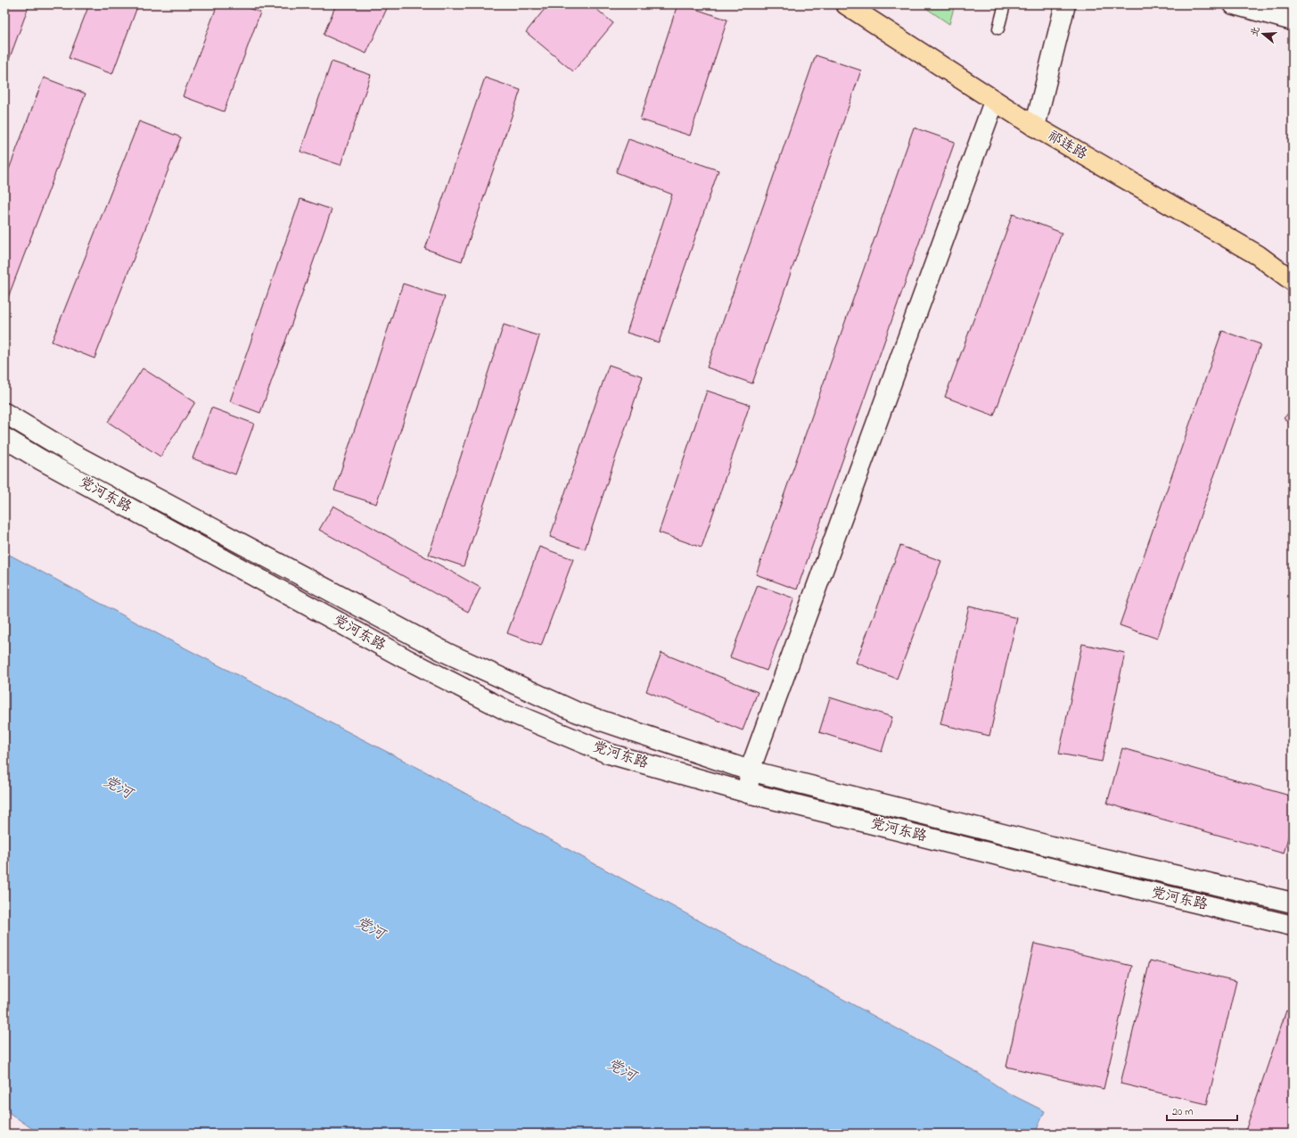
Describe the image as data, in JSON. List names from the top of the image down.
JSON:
{
  "streets": {
    "highway": ["祁连路"],
    "main road": ["党河东路"]
  },
  "water": ["党河"],
  "scale_bar": "20 m",
  "north": "left"
}
